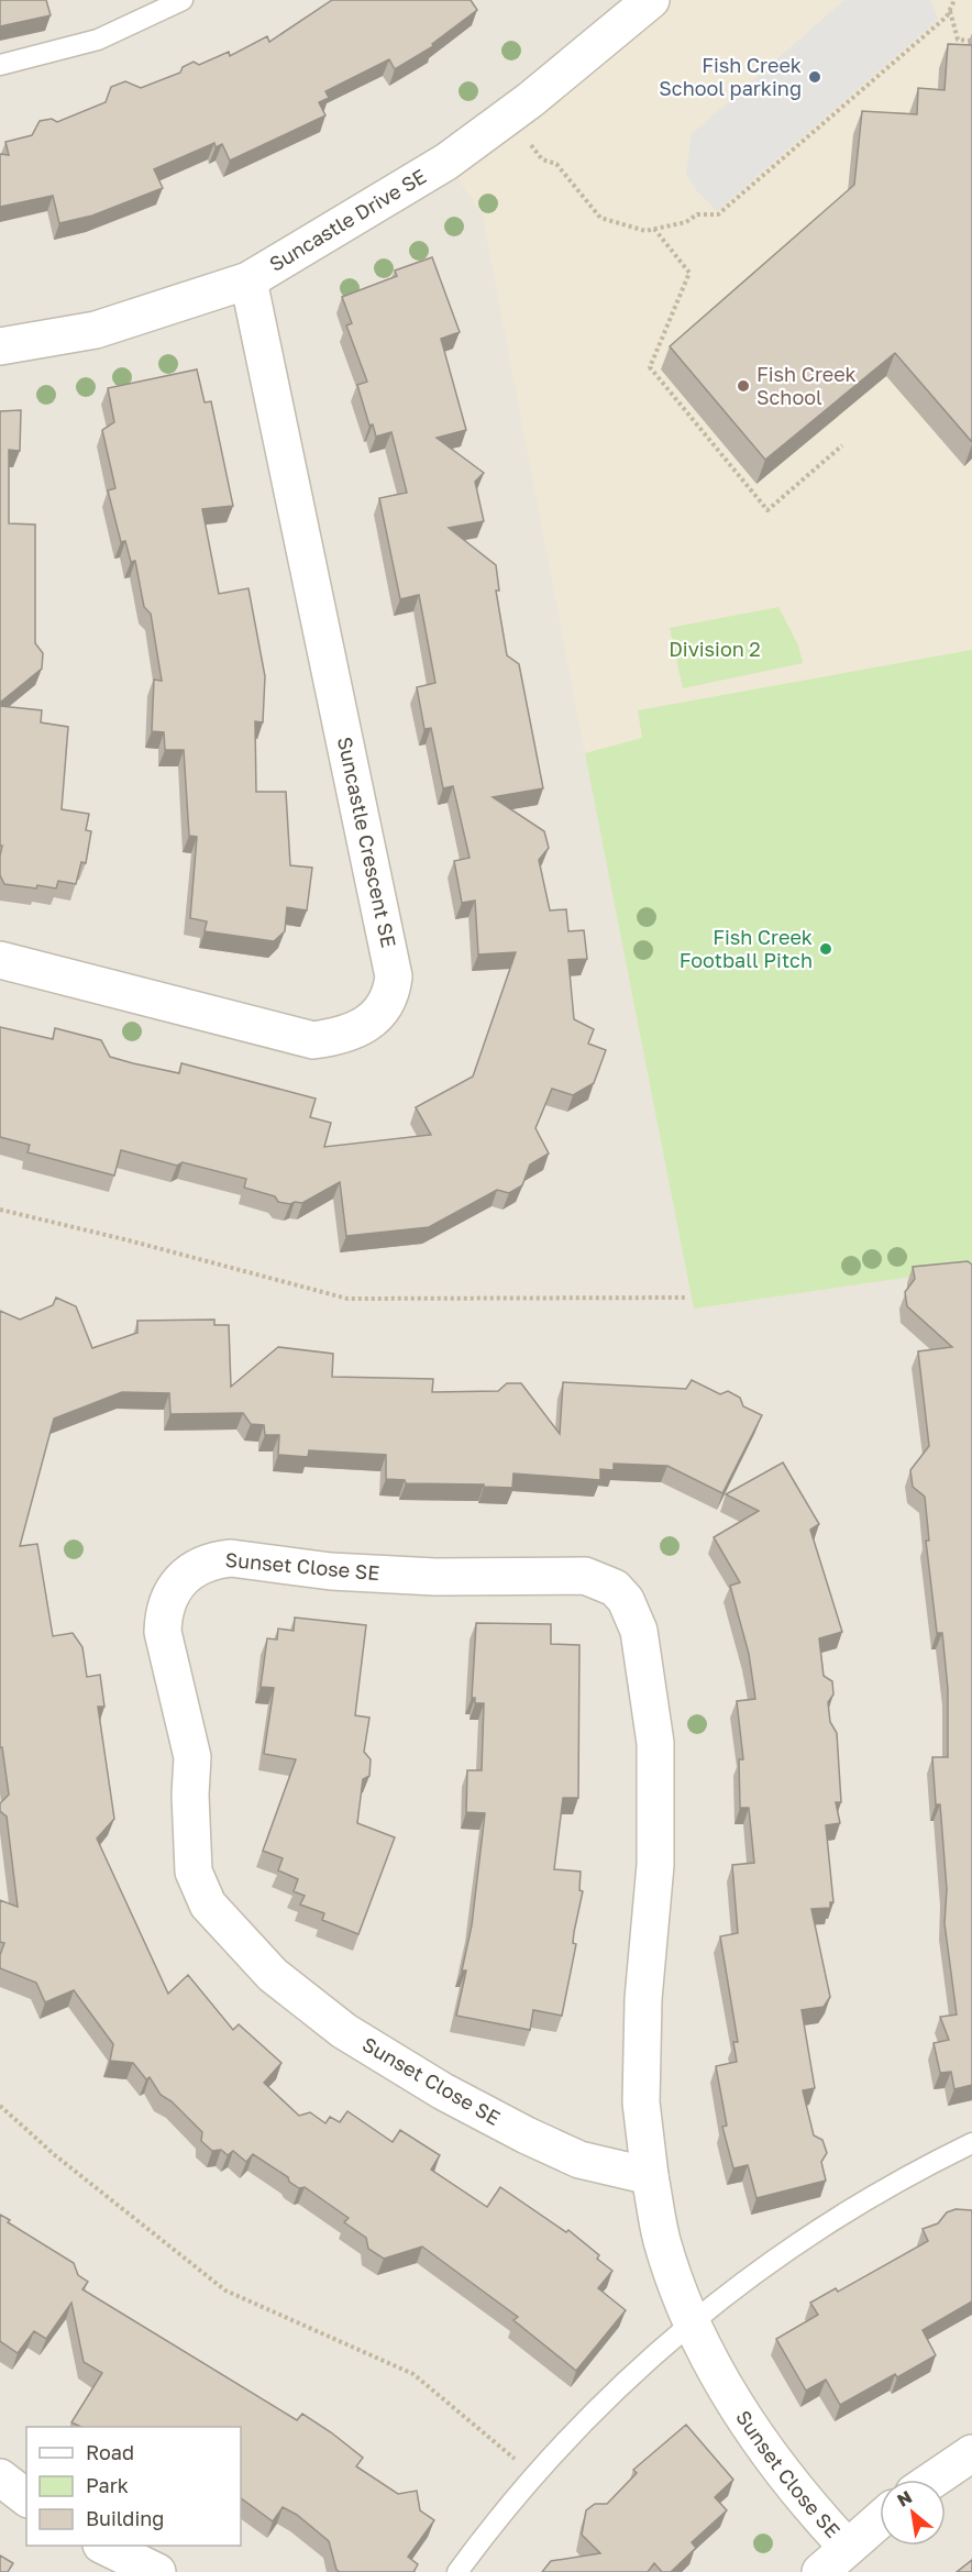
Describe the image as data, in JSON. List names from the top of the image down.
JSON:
{
  "streets": {
    "street": ["Suncastle Drive SE", "Suncastle Crescent SE", "Sunset Close SE"]
  },
  "crossings": [
    ["Suncastle Drive SE", "Suncastle Crescent SE"]
  ],
  "parks": ["Division 2"],
  "places": ["Fish Creek School parking", "Fish Creek School", "Fish Creek Football Pitch"],
  "legend": ["Road", "Park", "Building"],
  "north": "top left"
}
